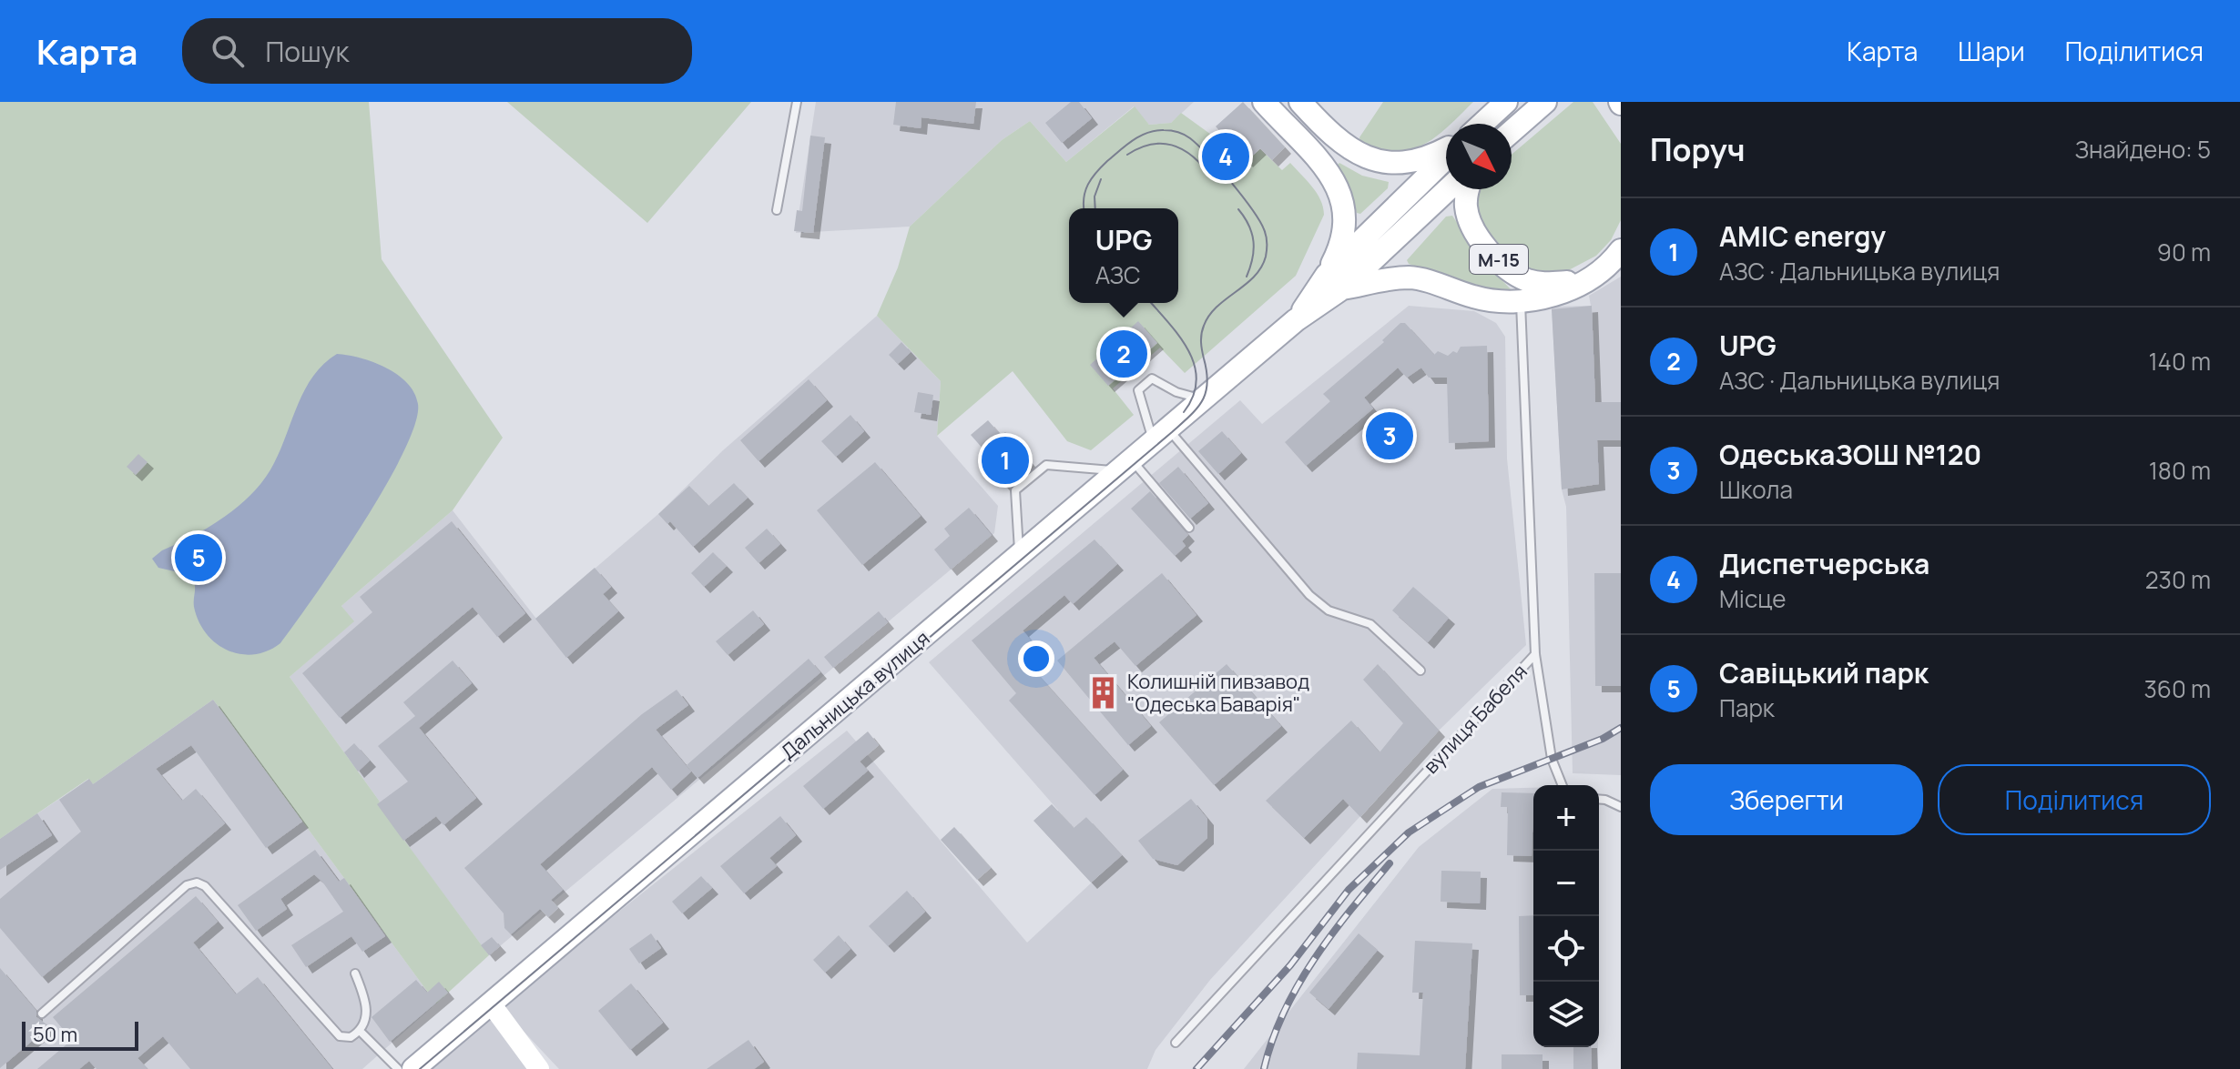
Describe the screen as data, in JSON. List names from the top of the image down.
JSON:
{
  "streets": {
    "main road": ["М-15", "Дальницька вулиця"],
    "lane": ["вулиця Бабеля"]
  },
  "places": {
    "building": ["Колишній пивзавод \"Одеська Баварія\""]
  },
  "scale_bar": "50 m",
  "north": "bottom right",
  "page": {
    "header": "Карта",
    "search": "Пошук",
    "nav": ["Карта", "Шари", "Поділитися"],
    "heading": ["Поруч", "Знайдено: 5"],
    "pins": [
      "4",
      "2",
      "3",
      "1",
      "5"
    ],
    "list": [
      {
        "mark": "1",
        "name": "AMIC energy",
        "note": "АЗС · Дальницька вулиця",
        "value": "90 m"
      },
      {
        "mark": "2",
        "name": "UPG",
        "note": "АЗС · Дальницька вулиця",
        "value": "140 m"
      },
      {
        "mark": "3",
        "name": "ОдеськаЗОШ №120",
        "note": "Школа",
        "value": "180 m"
      },
      {
        "mark": "4",
        "name": "Диспетчерська",
        "note": "Місце",
        "value": "230 m"
      },
      {
        "mark": "5",
        "name": "Савіцький парк",
        "note": "Парк",
        "value": "360 m"
      }
    ],
    "popup": ["UPG", "АЗС"],
    "buttons": ["Зберегти", "Поділитися"],
    "map_buttons": ["+", "−"],
    "scale": "50 m"
  }
}
